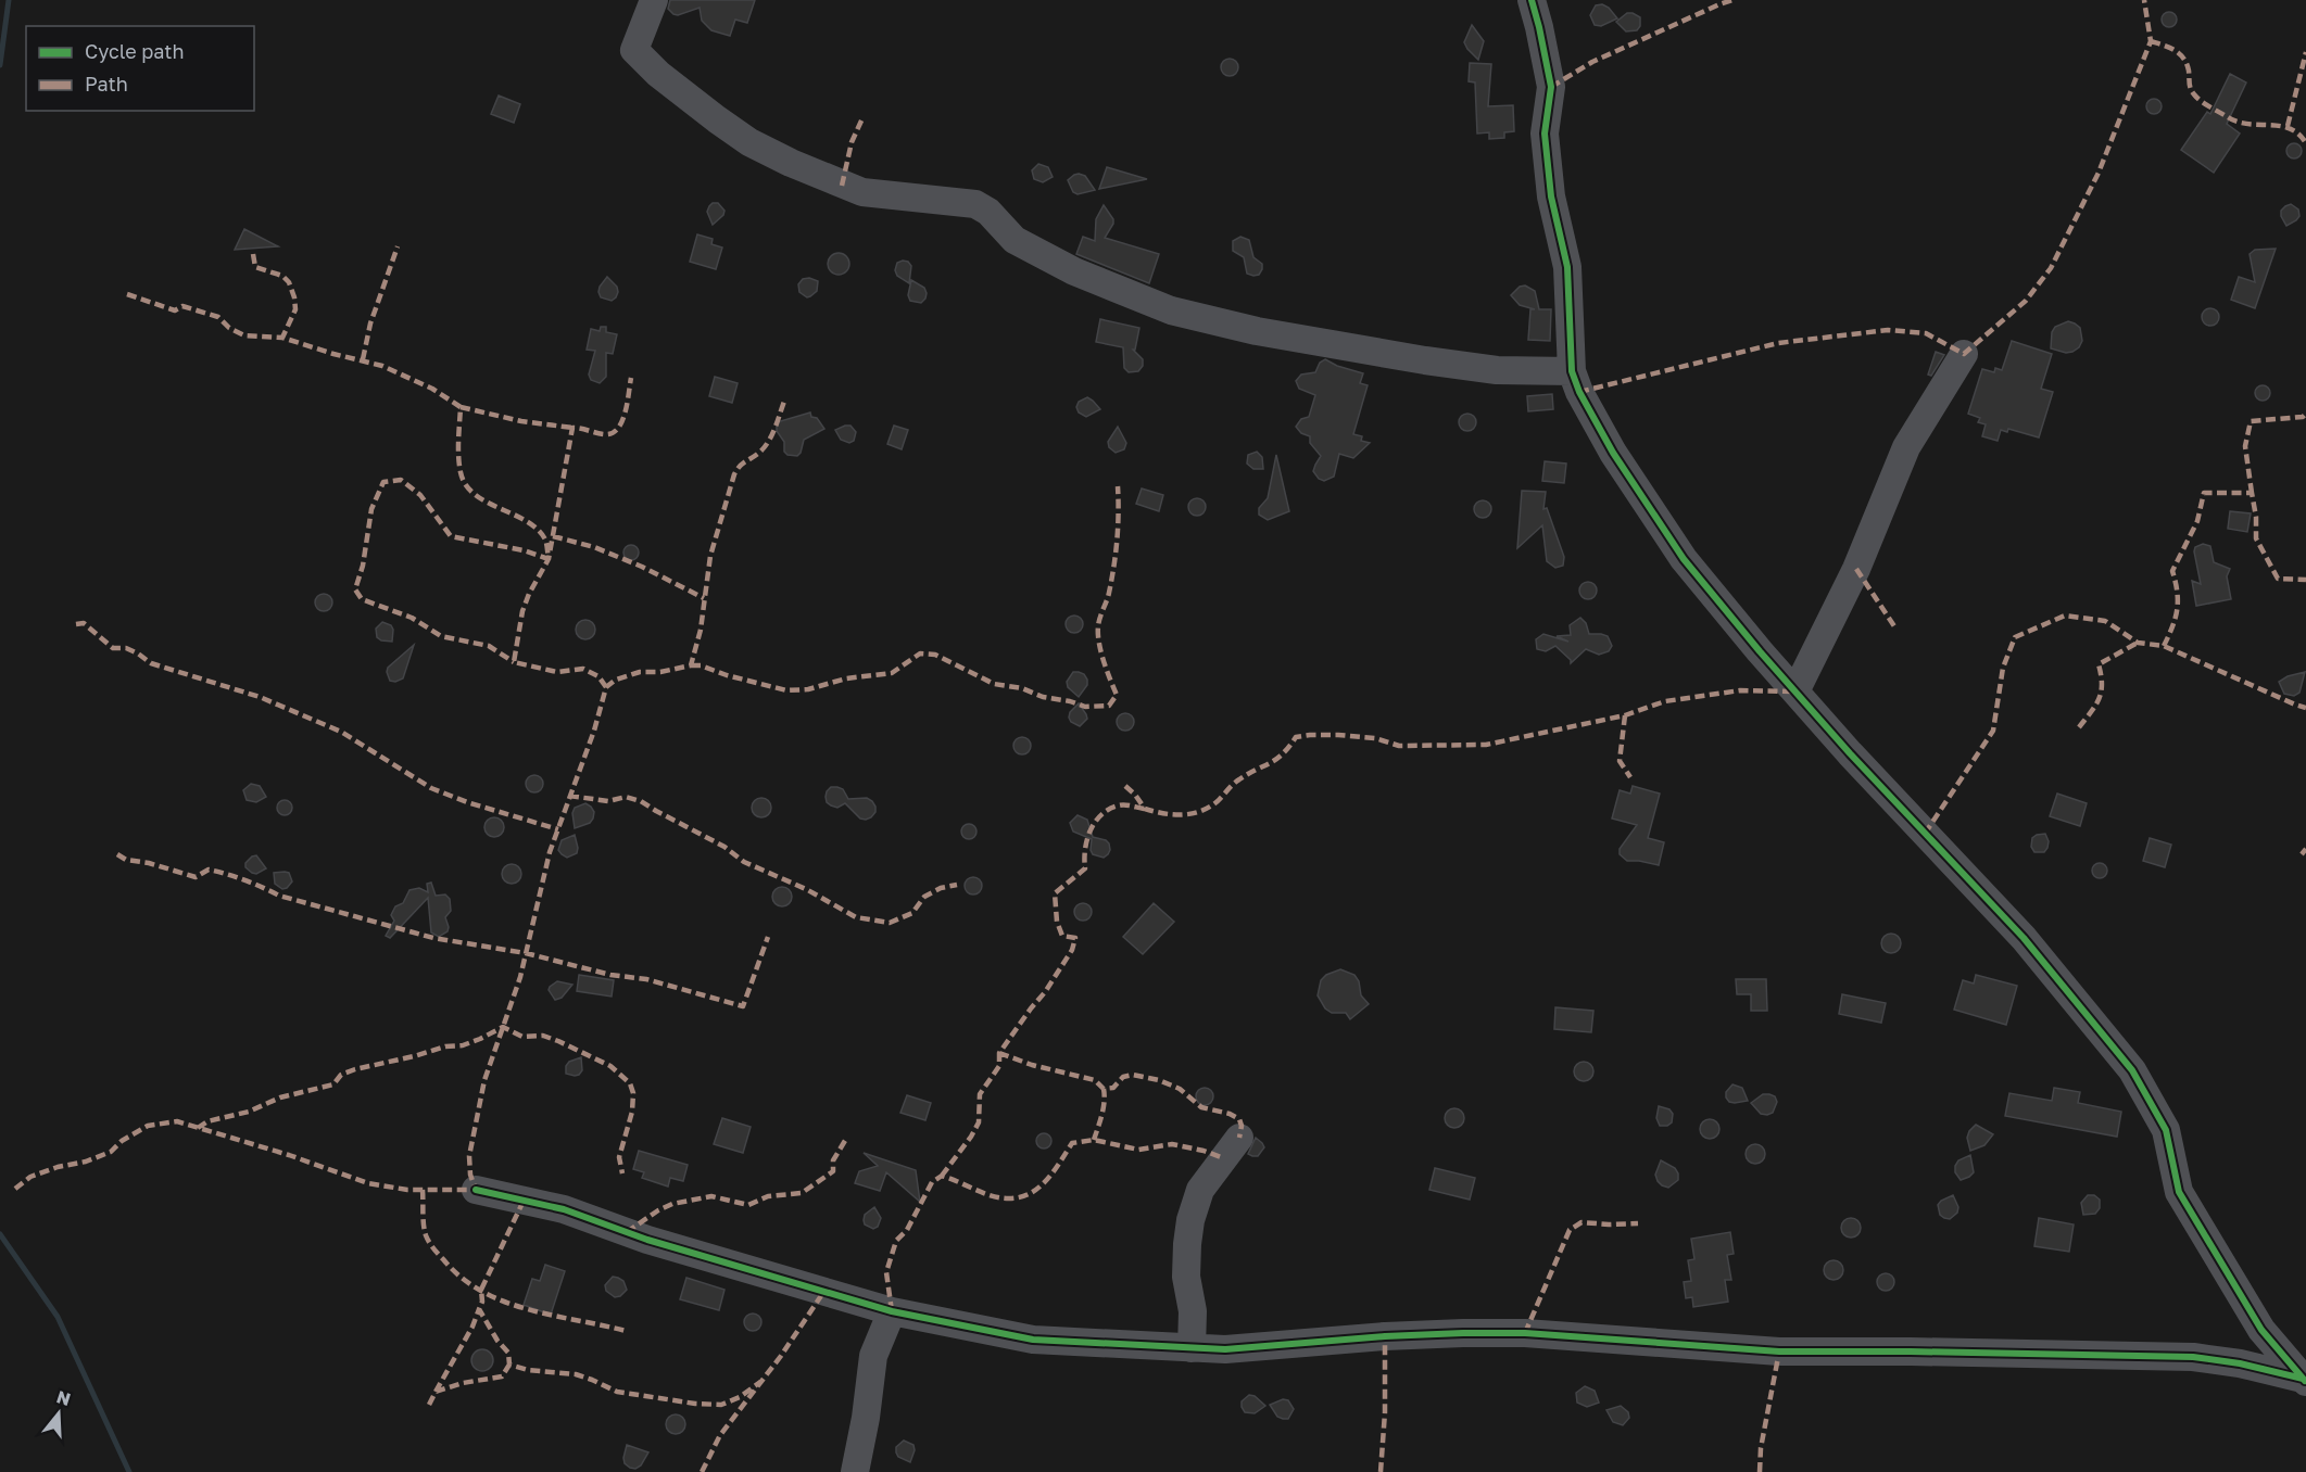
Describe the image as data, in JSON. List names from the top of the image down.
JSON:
{
  "legend": ["Cycle path", "Path"],
  "north": "top"
}
